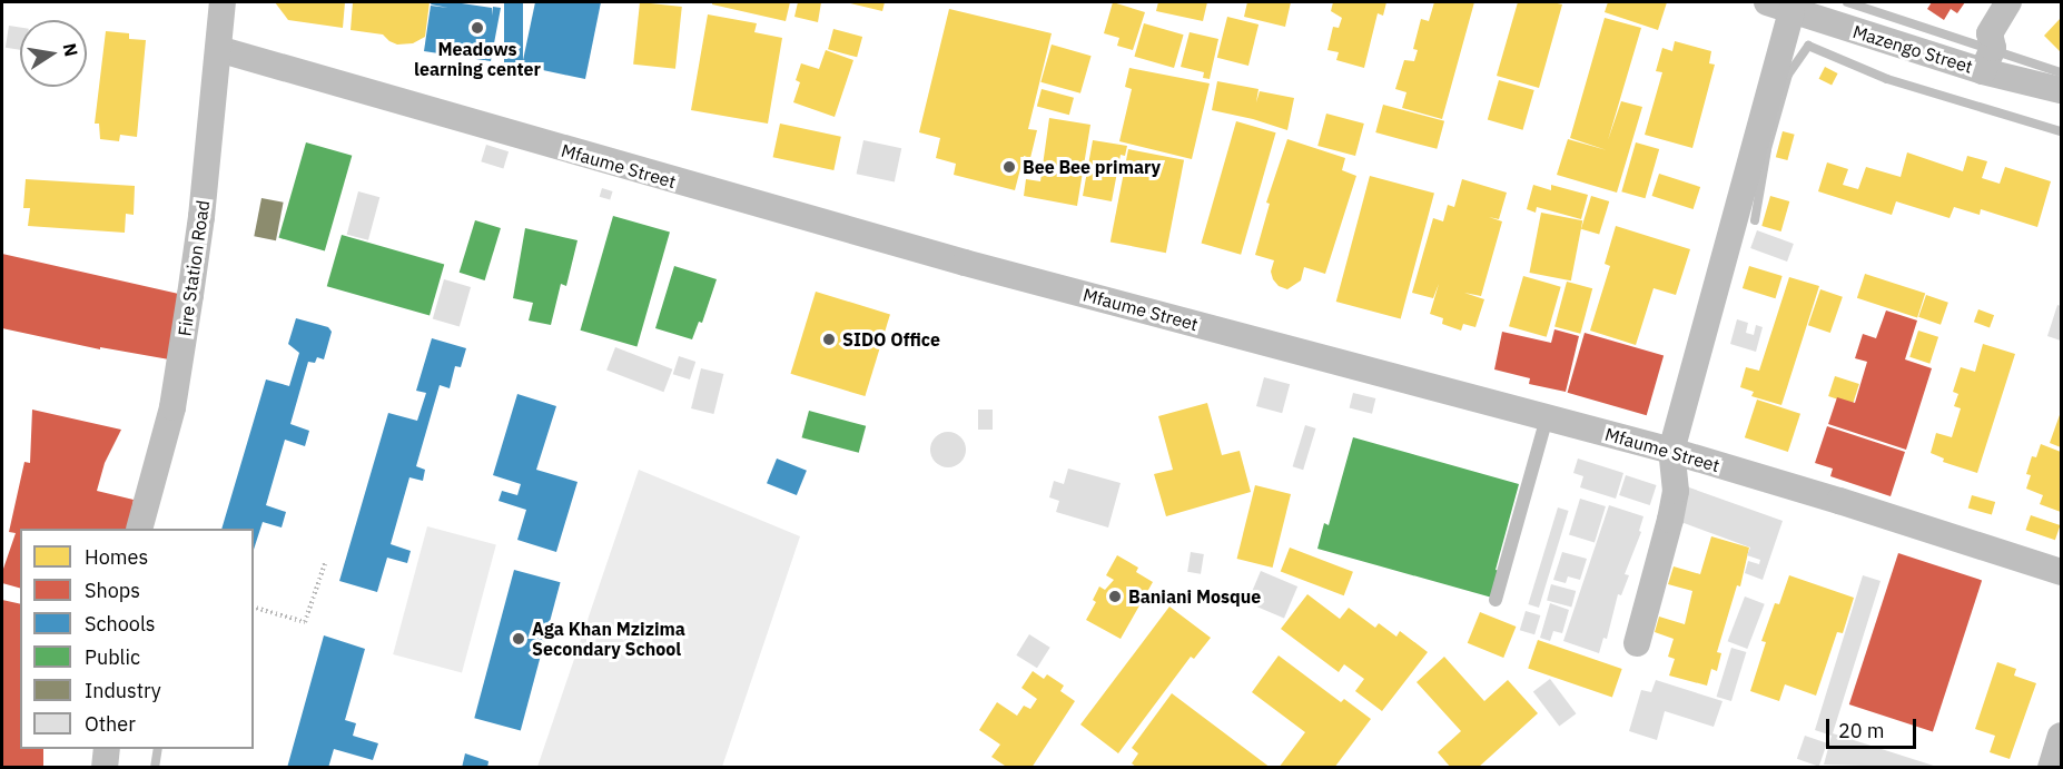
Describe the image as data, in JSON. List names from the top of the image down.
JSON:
{
  "streets": {
    "street": ["Mazengo Street", "Mfaume Street", "Fire Station Road"]
  },
  "crossings": [
    ["Mfaume Street", "Fire Station Road"]
  ],
  "places": [
    "Meadows learning center",
    "Bee Bee primary",
    "SIDO Office",
    "Baniani Mosque",
    "Aga Khan Mzizima Secondary School"
  ],
  "legend": [
    "Homes",
    "Shops",
    "Schools",
    "Public",
    "Industry",
    "Other"
  ],
  "scale_bar": "20 m",
  "north": "right"
}
